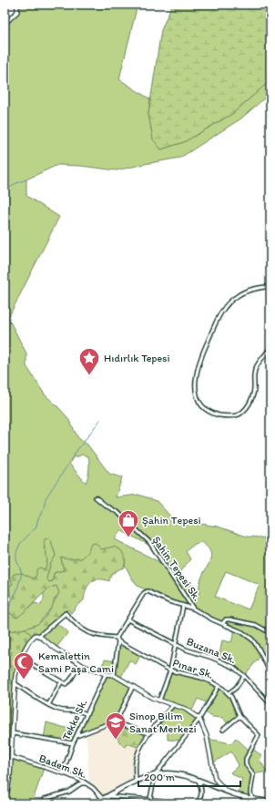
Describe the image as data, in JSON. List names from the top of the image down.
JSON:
{
  "streets": {
    "street": [
      "Şahin Tepesi Sk.",
      "Buzana Sk.",
      "Pınar Sk.",
      "Tekke Sk.",
      "Badem Sk."
    ]
  },
  "crossings": [
    ["Tekke Sk.", "Badem Sk."]
  ],
  "places": {
    "place": ["Hıdırlık Tepesi"],
    "shop": ["Şahin Tepesi"],
    "mosque": ["Kemalettin Sami Paşa Cami"],
    "school or university": ["Sinop Bilim Sanat Merkezi"]
  },
  "scale_bar": "200 m"
}
